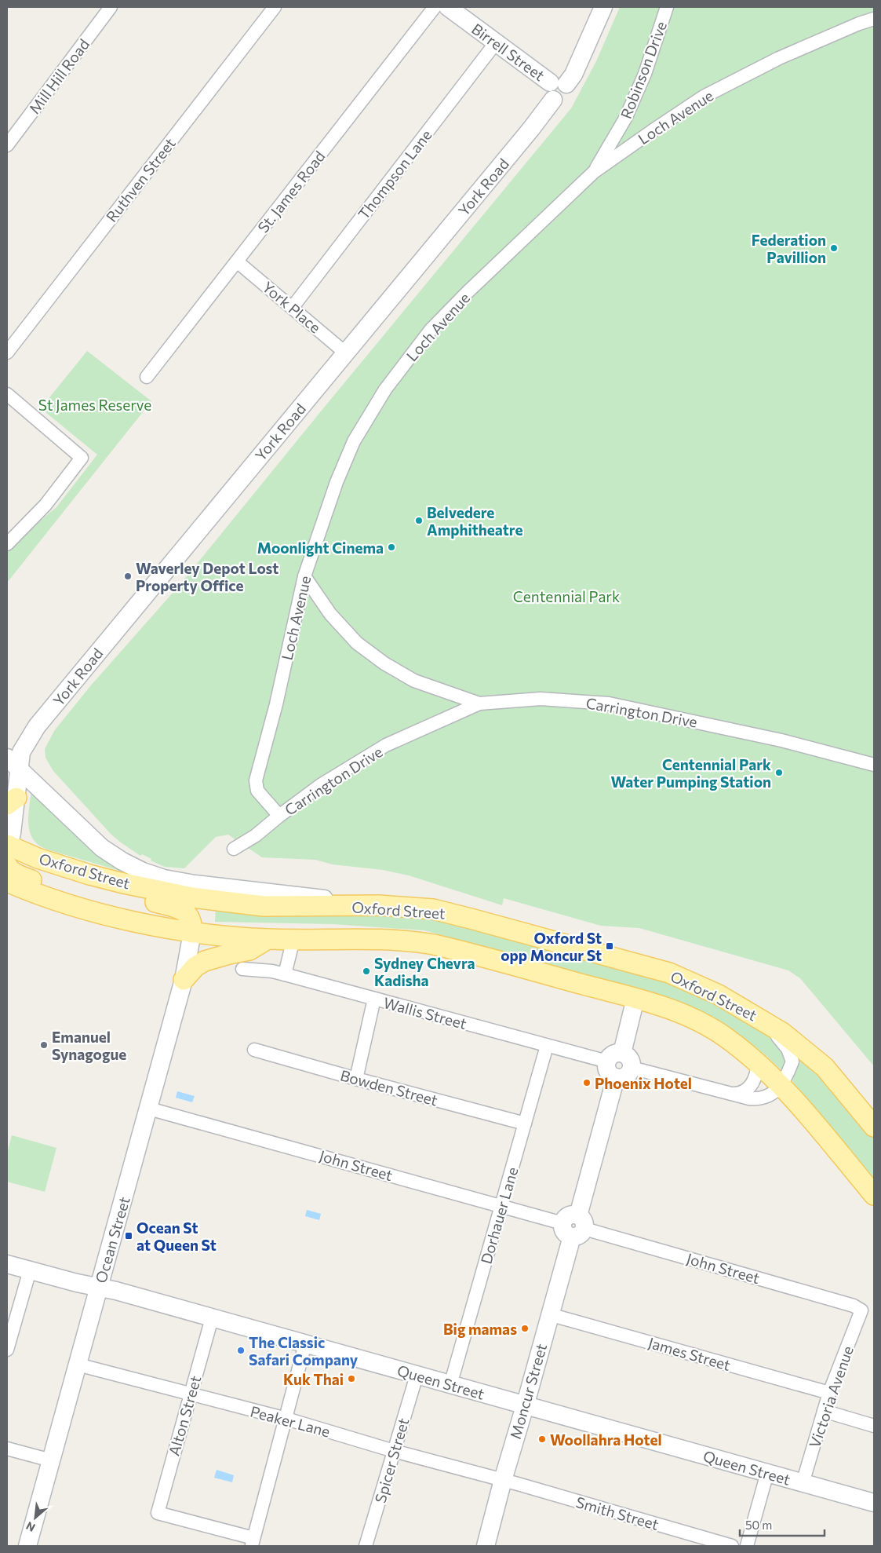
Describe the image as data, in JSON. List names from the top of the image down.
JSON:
{
  "streets": {
    "main road": [
      "Birrell Street",
      "York Road",
      "Oxford Street",
      "Ocean Street",
      "Queen Street",
      "Moncur Street"
    ],
    "street": [
      "Robinson Drive",
      "Mill Hill Road",
      "Loch Avenue",
      "Thompson Lane",
      "Ruthven Street",
      "St. James Road",
      "York Place",
      "Carrington Drive",
      "Wallis Street",
      "Bowden Street",
      "John Street",
      "Dorhauer Lane",
      "James Street",
      "Victoria Avenue",
      "Alton Street",
      "Peaker Lane",
      "Spicer Street",
      "Smith Street"
    ]
  },
  "crossings": [
    ["Birrell Street", "Thompson Lane"],
    ["Birrell Street", "York Road"],
    ["Robinson Drive", "Loch Avenue"],
    ["Loch Avenue", "Carrington Drive"],
    ["Thompson Lane", "York Place"],
    ["York Road", "York Place"],
    ["York Road", "Oxford Street"],
    ["St. James Road", "York Place"],
    ["Oxford Street", "Ocean Street"],
    ["Wallis Street", "Dorhauer Lane"],
    ["Wallis Street", "Moncur Street"],
    ["Bowden Street", "Dorhauer Lane"],
    ["John Street", "Dorhauer Lane"],
    ["John Street", "Ocean Street"],
    ["John Street", "Moncur Street"],
    ["John Street", "Victoria Avenue"],
    ["Dorhauer Lane", "Queen Street"],
    ["Ocean Street", "Queen Street"],
    ["Ocean Street", "Peaker Lane"],
    ["James Street", "Moncur Street"],
    ["James Street", "Victoria Avenue"],
    ["Queen Street", "Moncur Street"],
    ["Queen Street", "Victoria Avenue"],
    ["Queen Street", "Alton Street"],
    ["Queen Street", "Spicer Street"],
    ["Moncur Street", "Peaker Lane"],
    ["Moncur Street", "Smith Street"],
    ["Alton Street", "Peaker Lane"],
    ["Peaker Lane", "Spicer Street"],
    ["Peaker Lane", "Smith Street"]
  ],
  "parks": ["St James Reserve", "Centennial Park"],
  "places": {
    "other": [
      "Federation Pavillion",
      "Belvedere Amphitheatre",
      "Moonlight Cinema",
      "Waverley Depot Lost Property Office",
      "Centennial Park Water Pumping Station",
      "Sydney Chevra Kadisha",
      "Emanuel Synagogue",
      "Phoenix Hotel",
      "Big mamas",
      "The Classic Safari Company",
      "Kuk Thai",
      "Woollahra Hotel"
    ],
    "transit": ["Oxford St opp Moncur St", "Ocean St at Queen St"]
  },
  "scale_bar": "50 m",
  "north": "bottom left"
}
